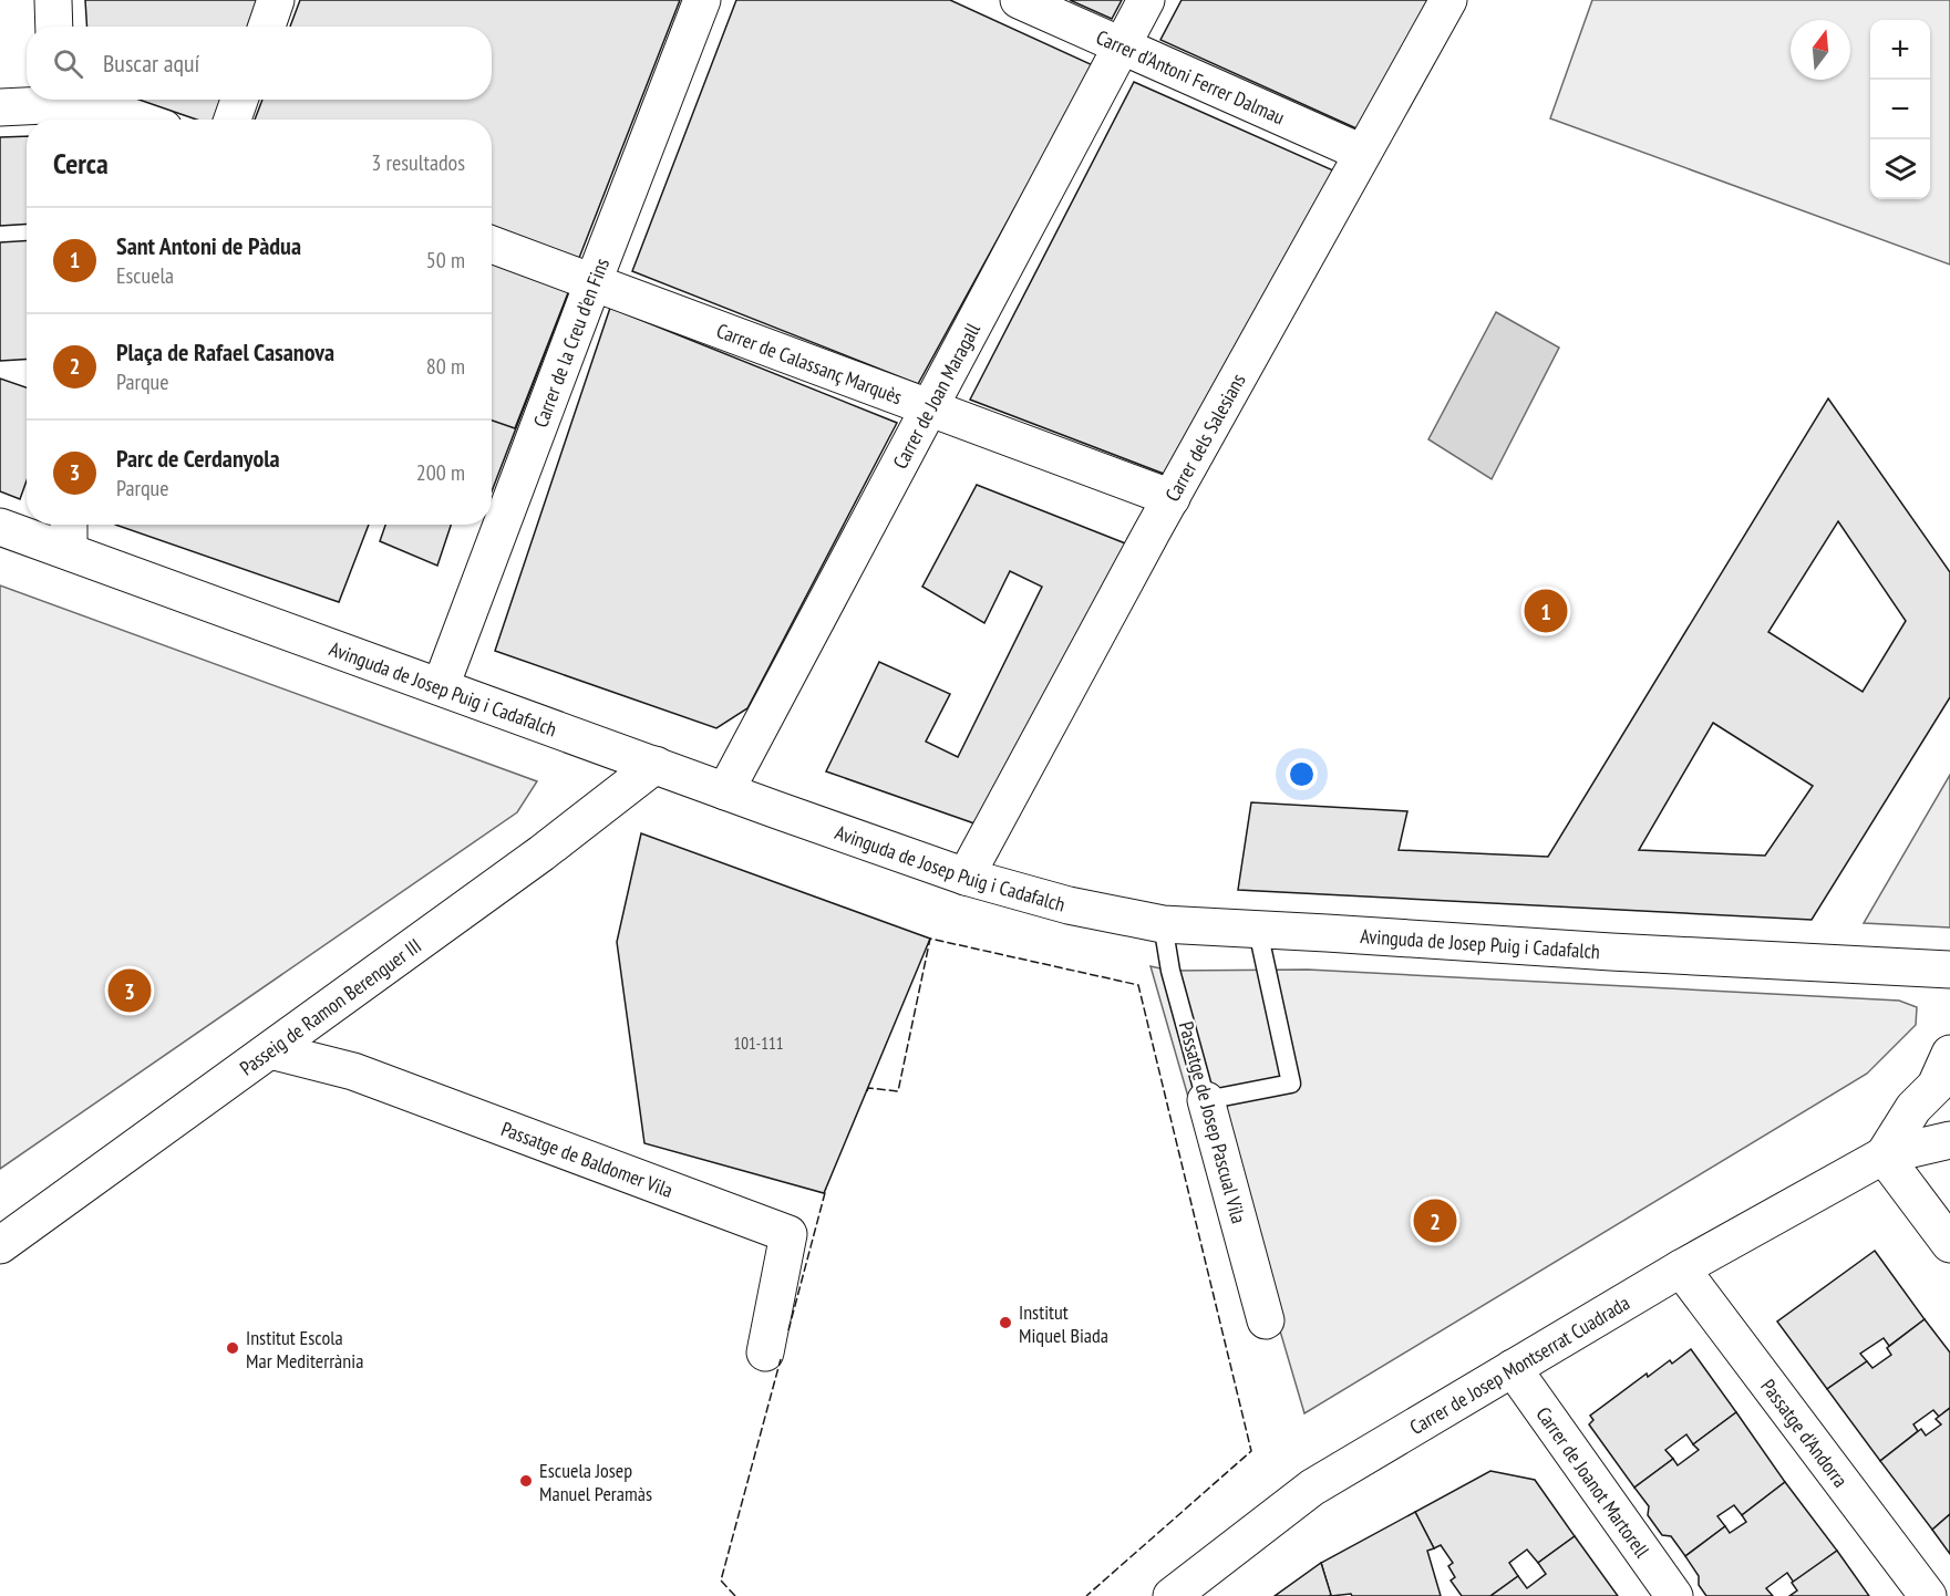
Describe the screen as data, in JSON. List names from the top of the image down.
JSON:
{
  "streets": {
    "street": [
      "Carrer d'Antoni Ferrer Dalmau",
      "Carrer de la Creu d'en Fins",
      "Carrer de Calassanç Marquès",
      "Carrer de Joan Maragall",
      "Carrer dels Salesians",
      "Avinguda de Josep Puig i Cadafalch",
      "Passeig de Ramon Berenguer III",
      "Passatge de Josep Pascual Vila",
      "Passatge de Baldomer Vila",
      "Carrer de Josep Montserrat Cuadrada",
      "Passatge d'Andorra",
      "Carrer de Joanot Martorell"
    ]
  },
  "crossings": [
    ["Carrer d'Antoni Ferrer Dalmau", "Carrer de Joan Maragall"],
    ["Carrer d'Antoni Ferrer Dalmau", "Carrer dels Salesians"],
    ["Carrer de la Creu d'en Fins", "Carrer de Calassanç Marquès"],
    ["Carrer de la Creu d'en Fins", "Avinguda de Josep Puig i Cadafalch"],
    ["Carrer de Calassanç Marquès", "Carrer de Joan Maragall"],
    ["Carrer de Calassanç Marquès", "Carrer dels Salesians"],
    ["Carrer de Joan Maragall", "Avinguda de Josep Puig i Cadafalch"],
    ["Carrer dels Salesians", "Avinguda de Josep Puig i Cadafalch"],
    ["Avinguda de Josep Puig i Cadafalch", "Passeig de Ramon Berenguer III"],
    ["Avinguda de Josep Puig i Cadafalch", "Passatge de Josep Pascual Vila"],
    ["Passeig de Ramon Berenguer III", "Passatge de Baldomer Vila"],
    ["Carrer de Josep Montserrat Cuadrada", "Passatge d'Andorra"],
    ["Carrer de Josep Montserrat Cuadrada", "Carrer de Joanot Martorell"]
  ],
  "places": ["Institut Miquel Biada", "Institut Escola Mar Mediterrània", "Escuela Josep Manuel Peramàs"],
  "house_numbers": ["101-111"],
  "north": "top",
  "page": {
    "map_buttons": ["+", "−"],
    "search": "Buscar aquí",
    "heading": ["Cerca", "3 resultados"],
    "list": [
      {
        "mark": "1",
        "name": "Sant Antoni de Pàdua",
        "note": "Escuela",
        "value": "50 m"
      },
      {
        "mark": "2",
        "name": "Plaça de Rafael Casanova",
        "note": "Parque",
        "value": "80 m"
      },
      {
        "mark": "3",
        "name": "Parc de Cerdanyola",
        "note": "Parque",
        "value": "200 m"
      }
    ],
    "pins": ["1", "3", "2"]
  }
}
